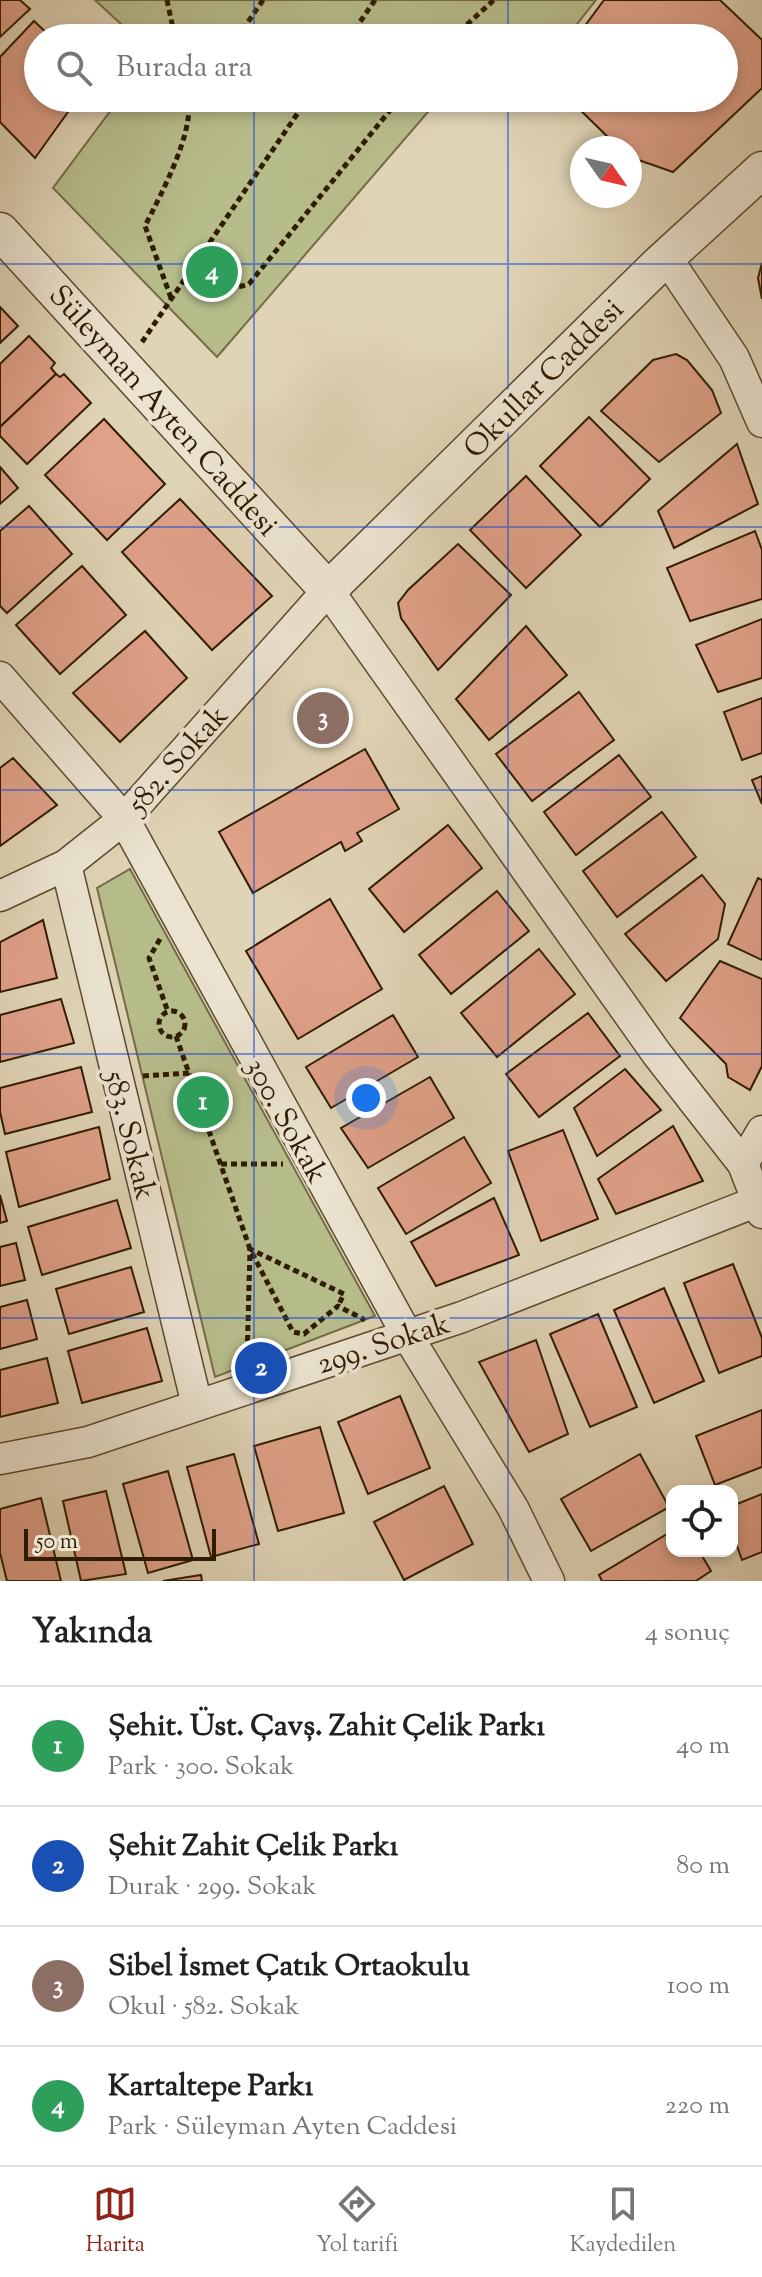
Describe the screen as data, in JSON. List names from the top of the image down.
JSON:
{
  "streets": {
    "street": [
      "Okullar Caddesi",
      "Süleyman Ayten Caddesi",
      "582. Sokak",
      "300. Sokak",
      "583. Sokak",
      "299. Sokak"
    ]
  },
  "crossings": [
    ["Okullar Caddesi", "Süleyman Ayten Caddesi"],
    ["Okullar Caddesi", "582. Sokak"],
    ["Süleyman Ayten Caddesi", "582. Sokak"],
    ["582. Sokak", "300. Sokak"],
    ["582. Sokak", "583. Sokak"],
    ["300. Sokak", "299. Sokak"],
    ["583. Sokak", "299. Sokak"]
  ],
  "scale_bar": "50 m",
  "north": "bottom right",
  "page": {
    "search": "Burada ara",
    "pins": [
      "4",
      "3",
      "1",
      "2"
    ],
    "scale": "50 m",
    "heading": ["Yakında", "4 sonuç"],
    "list": [
      {
        "mark": "1",
        "name": "Şehit. Üst. Çavş. Zahit Çelik Parkı",
        "note": "Park · 300. Sokak",
        "value": "40 m"
      },
      {
        "mark": "2",
        "name": "Şehit Zahit Çelik Parkı",
        "note": "Durak · 299. Sokak",
        "value": "80 m"
      },
      {
        "mark": "3",
        "name": "Sibel İsmet Çatık Ortaokulu",
        "note": "Okul · 582. Sokak",
        "value": "100 m"
      },
      {
        "mark": "4",
        "name": "Kartaltepe Parkı",
        "note": "Park · Süleyman Ayten Caddesi",
        "value": "220 m"
      }
    ],
    "nav": ["Harita", "Yol tarifi", "Kaydedilen"]
  }
}
